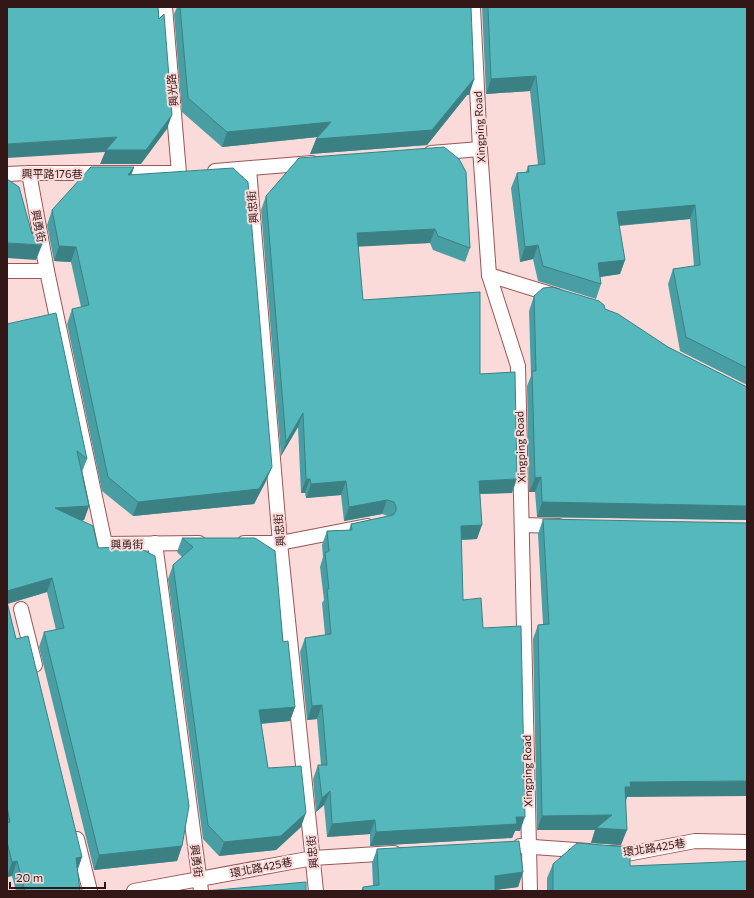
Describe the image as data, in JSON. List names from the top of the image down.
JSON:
{
  "streets": {
    "lane": [
      "興光路",
      "Xingping Road",
      "興平路176巷",
      "興忠街",
      "興勇街",
      "環北路425巷"
    ]
  },
  "crossings": [
    ["興光路", "興平路176巷"],
    ["Xingping Road", "環北路425巷"],
    ["興平路176巷", "興忠街"],
    ["興平路176巷", "興勇街"],
    ["興忠街", "環北路425巷"],
    ["興勇街", "環北路425巷"]
  ],
  "scale_bar": "20 m"
}
